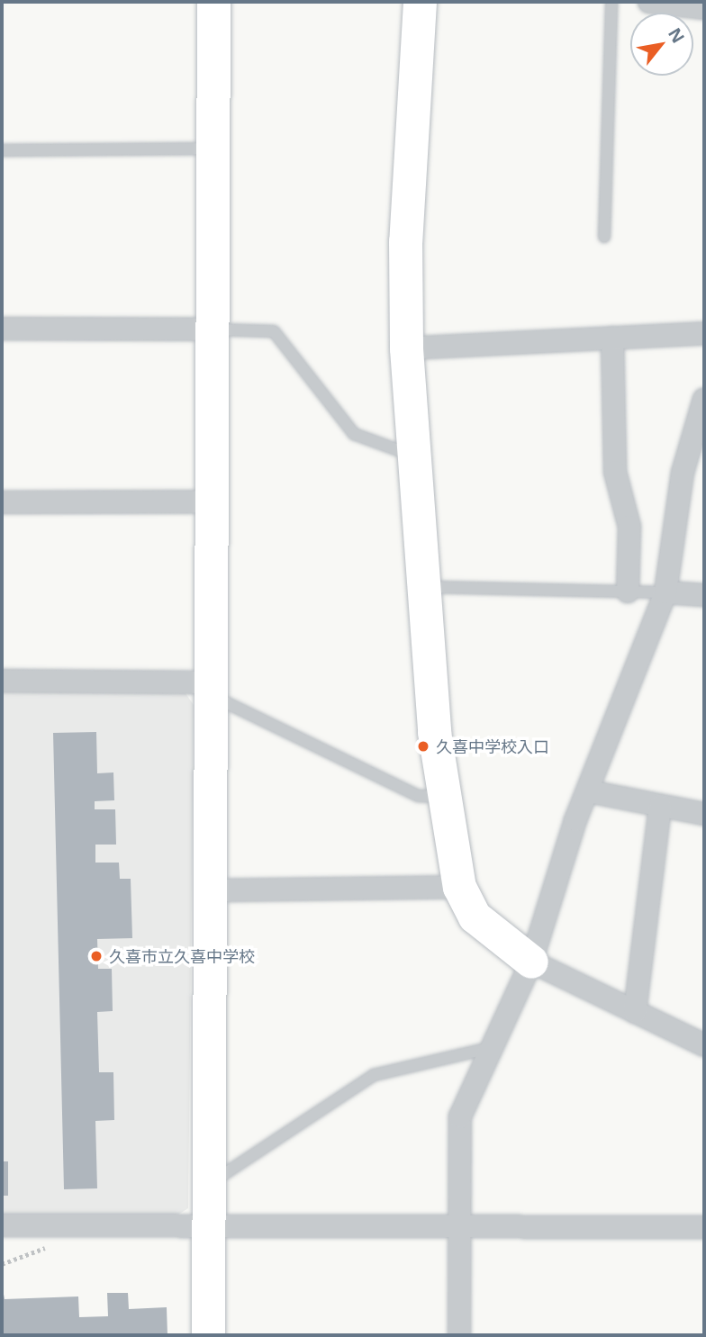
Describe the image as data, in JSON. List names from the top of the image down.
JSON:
{
  "places": ["久喜中学校入口", "久喜市立久喜中学校"],
  "north": "top right"
}
